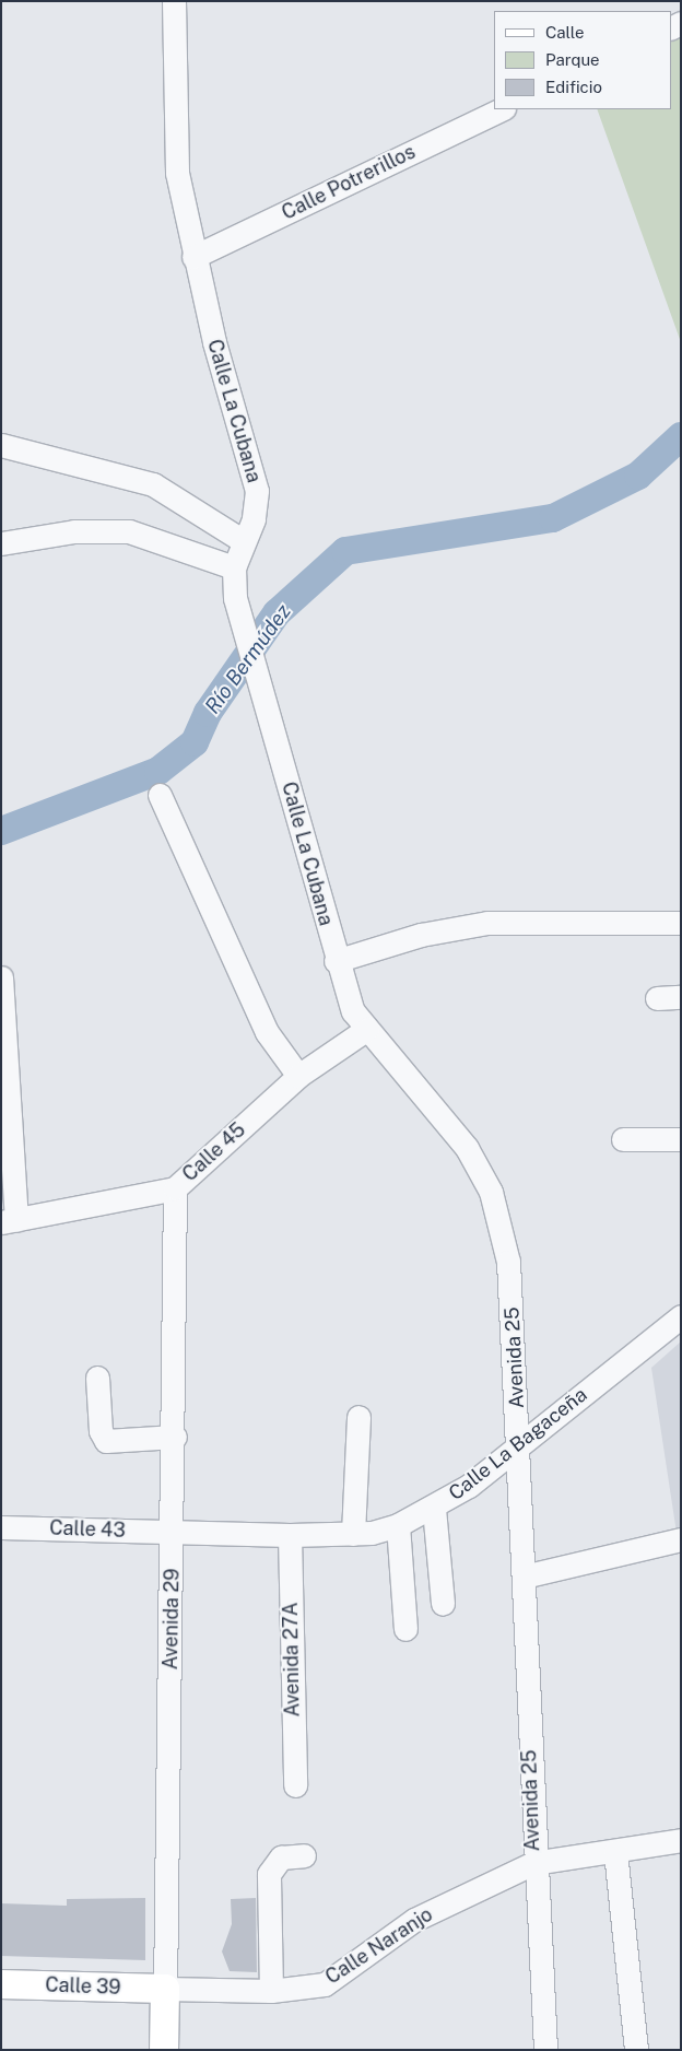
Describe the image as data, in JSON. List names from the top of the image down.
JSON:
{
  "streets": {
    "main road": ["Avenida 29", "Calle 39"],
    "street": [
      "Calle Potrerillos",
      "Calle La Cubana",
      "Calle 45",
      "Avenida 25",
      "Calle La Bagaceña",
      "Calle 43",
      "Avenida 27A",
      "Calle Naranjo"
    ]
  },
  "crossings": [
    ["Calle Potrerillos", "Calle La Cubana"],
    ["Calle La Cubana", "Calle 45"],
    ["Calle La Cubana", "Avenida 25"],
    ["Calle 45", "Avenida 25"],
    ["Calle 45", "Avenida 29"],
    ["Avenida 25", "Calle La Bagaceña"],
    ["Avenida 25", "Calle Naranjo"],
    ["Calle La Bagaceña", "Calle 43"],
    ["Calle La Bagaceña", "Avenida 29"],
    ["Calle La Bagaceña", "Avenida 27A"],
    ["Calle 43", "Avenida 29"],
    ["Avenida 29", "Calle Naranjo"],
    ["Avenida 29", "Calle 39"],
    ["Calle Naranjo", "Calle 39"]
  ],
  "water": ["Río Bermúdez"],
  "legend": ["Calle", "Parque", "Edificio"]
}
